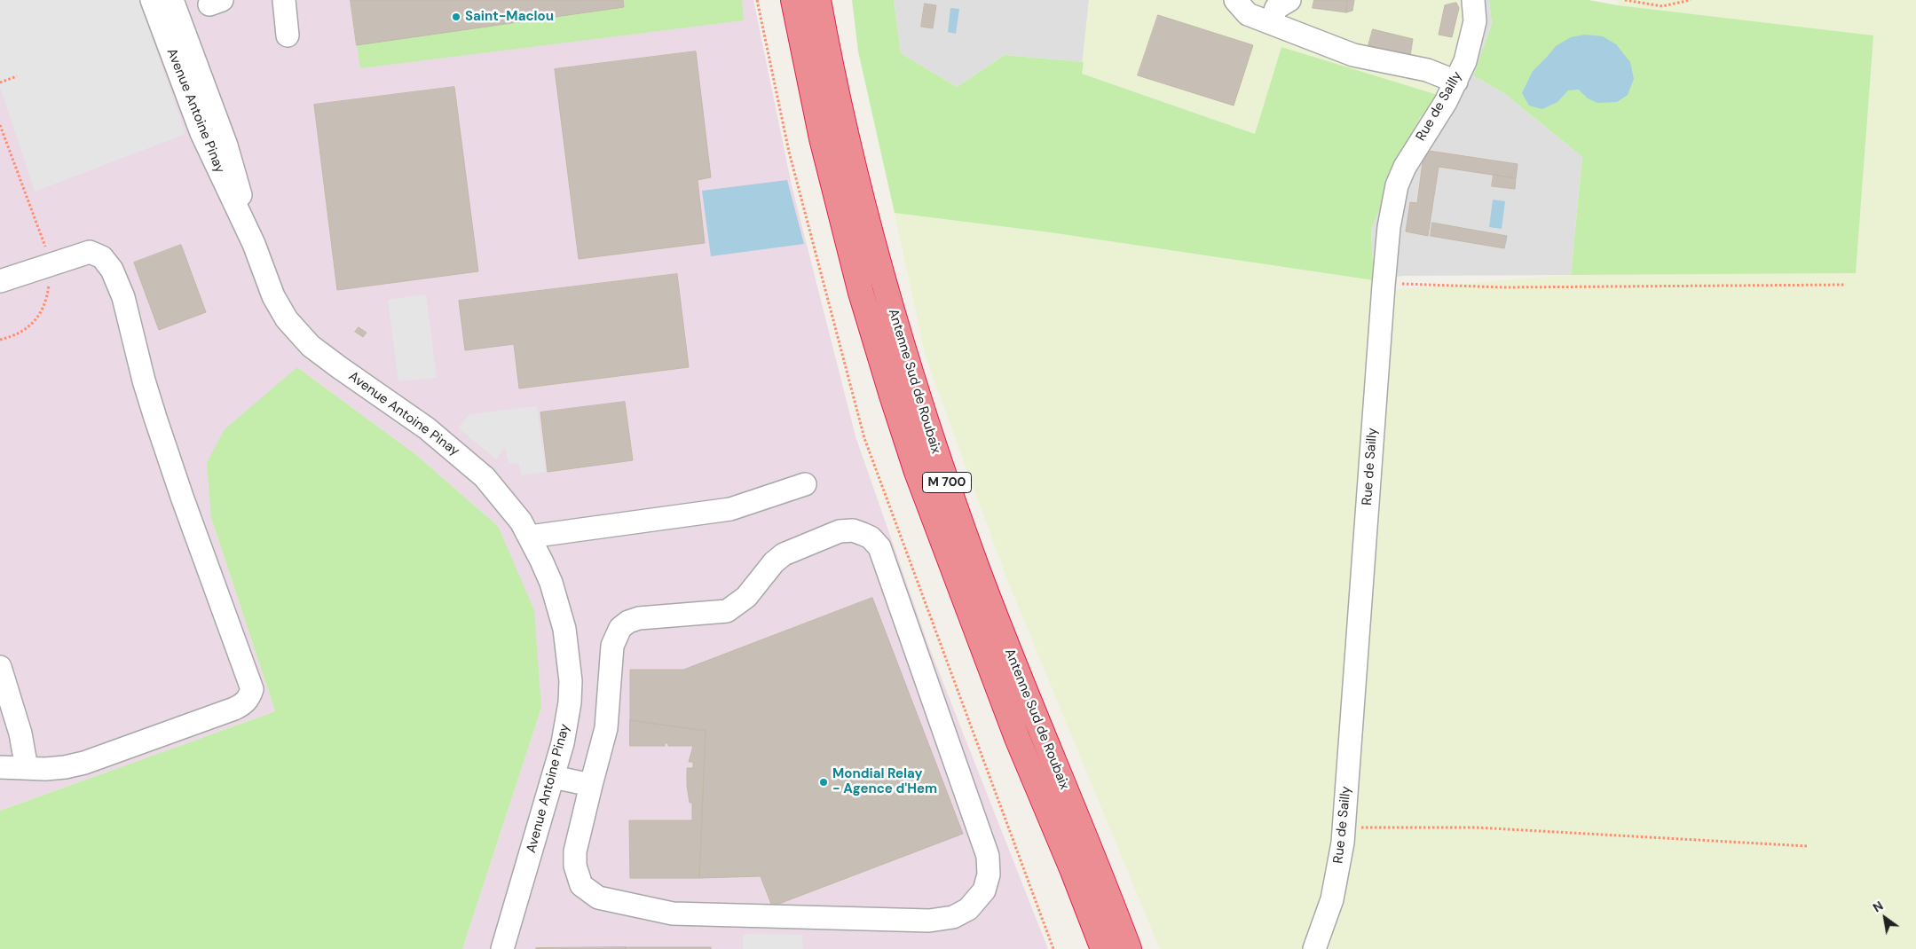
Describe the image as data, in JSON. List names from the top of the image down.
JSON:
{
  "streets": {
    "highway": ["Antenne Sud de Roubaix", "M 700"],
    "street": ["Rue de Sailly", "Avenue Antoine Pinay"]
  },
  "places": ["Saint-Maclou", "Mondial Relay - Agence d'Hem"],
  "north": "top left"
}
